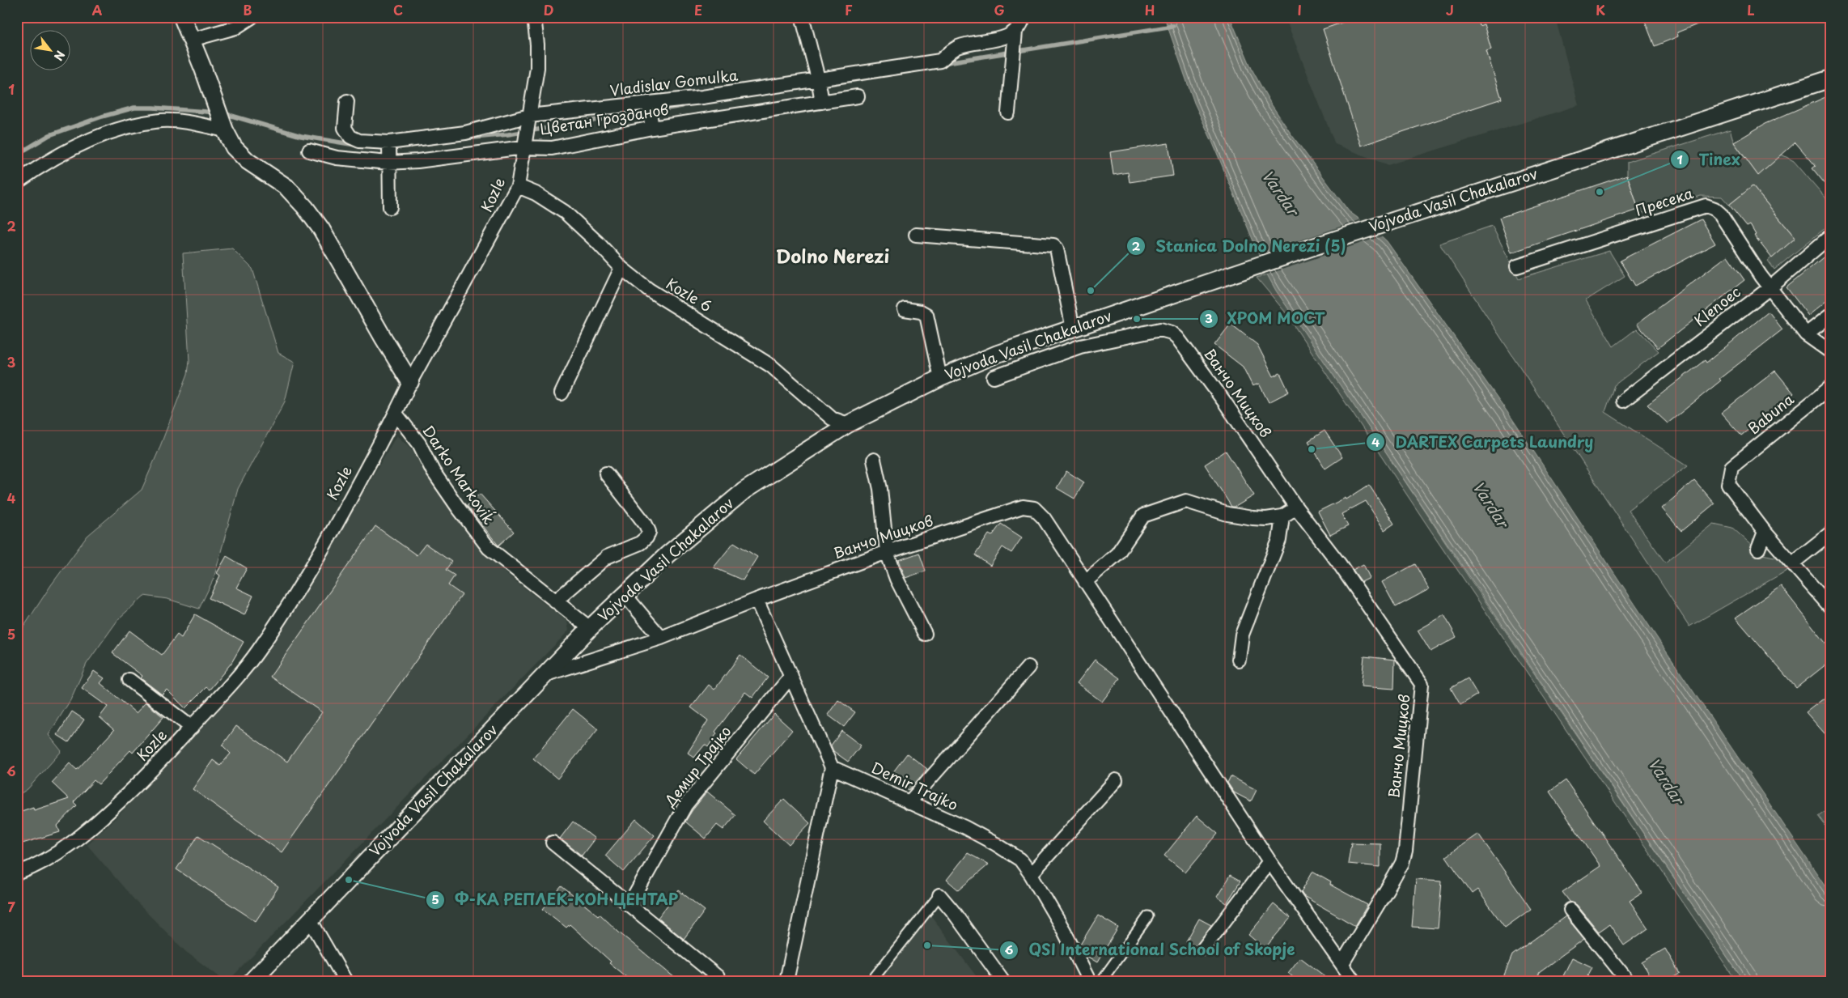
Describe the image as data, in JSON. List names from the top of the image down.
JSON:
{
  "streets": {
    "street": [
      "Vladislav Gomulka",
      "Цветан Грозданов",
      "Kozle",
      "Vojvoda Vasil Chakalarov",
      "Пресека",
      "Kozle 6",
      "Klenoec",
      "Ванчо Мицков",
      "Babuna",
      "Darko Markoviḱ",
      "Демир Трајко",
      "Demir Trajko"
    ]
  },
  "crossings": [
    ["Vladislav Gomulka", "Kozle"],
    ["Цветан Грозданов", "Kozle"],
    ["Kozle", "Kozle 6"],
    ["Kozle", "Darko Markoviḱ"],
    ["Vojvoda Vasil Chakalarov", "Kozle 6"],
    ["Vojvoda Vasil Chakalarov", "Ванчо Мицков"],
    ["Vojvoda Vasil Chakalarov", "Darko Markoviḱ"],
    ["Пресека", "Klenoec"]
  ],
  "districts": ["Dolno Nerezi"],
  "water": ["Vardar"],
  "places": [
    "Tinex",
    "Stanica Dolno Nerezi (5)",
    "ХРОМ МОСТ",
    "DARTEX Carpets Laundry",
    "Ф-КА РЕПЛЕК-КОН ЦЕНТАР",
    "QSI International School of Skopje"
  ],
  "north": "bottom right",
  "grid": {
    "columns": [
      "A",
      "B",
      "C",
      "D",
      "E",
      "F",
      "G",
      "H",
      "I",
      "J",
      "K",
      "L"
    ],
    "rows": [
      "1",
      "2",
      "3",
      "4",
      "5",
      "6",
      "7"
    ]
  }
}
